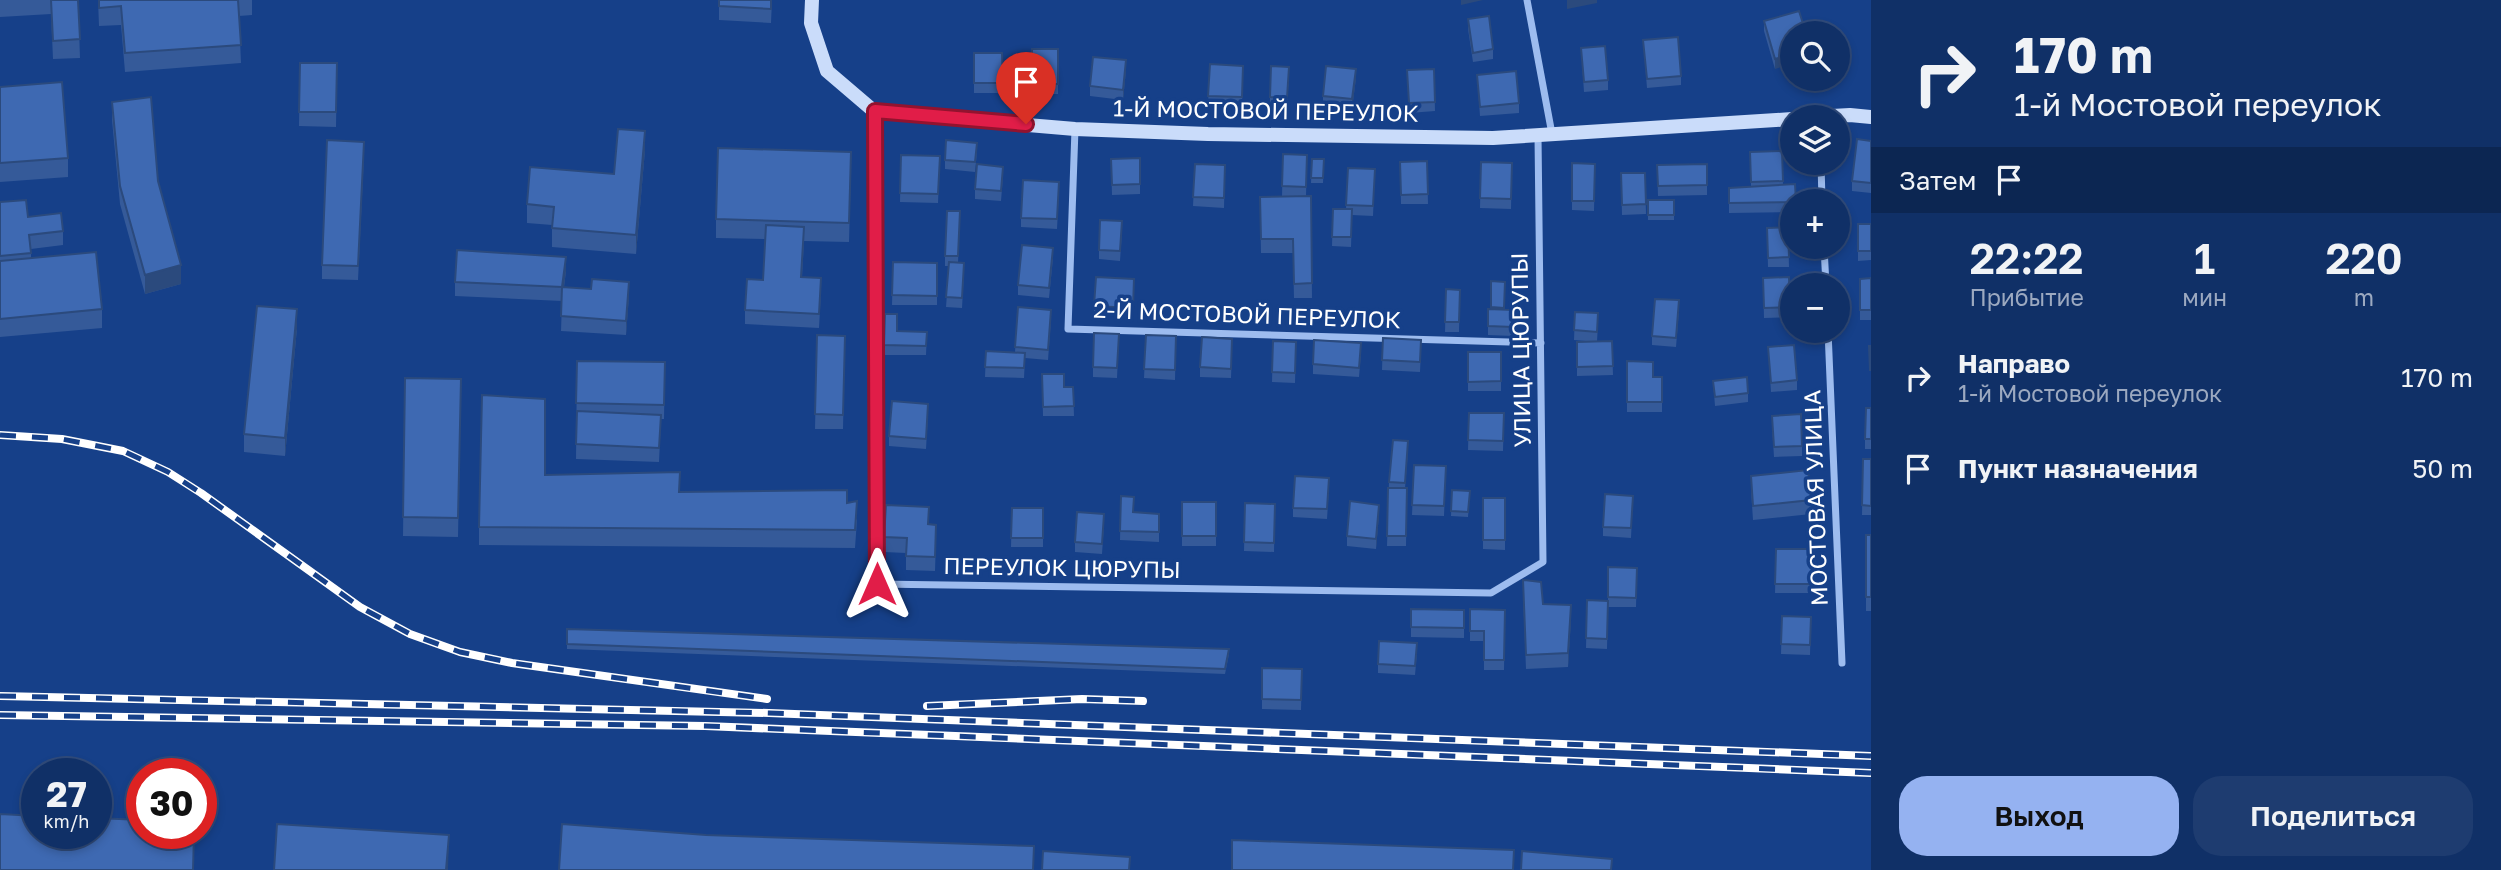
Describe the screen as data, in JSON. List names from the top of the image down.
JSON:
{
  "streets": {
    "street": [
      "1-Й МОСТОВОЙ ПЕРЕУЛОК",
      "2-Й МОСТОВОЙ ПЕРЕУЛОК",
      "УЛИЦА ЦЮРУПЫ",
      "МОСТОВАЯ УЛИЦА",
      "ПЕРЕУЛОК ЦЮРУПЫ"
    ]
  },
  "crossings": [
    ["1-Й МОСТОВОЙ ПЕРЕУЛОК", "2-Й МОСТОВОЙ ПЕРЕУЛОК"],
    ["1-Й МОСТОВОЙ ПЕРЕУЛОК", "УЛИЦА ЦЮРУПЫ"],
    ["1-Й МОСТОВОЙ ПЕРЕУЛОК", "ПЕРЕУЛОК ЦЮРУПЫ"],
    ["2-Й МОСТОВОЙ ПЕРЕУЛОК", "УЛИЦА ЦЮРУПЫ"],
    ["УЛИЦА ЦЮРУПЫ", "ПЕРЕУЛОК ЦЮРУПЫ"]
  ],
  "page": {
    "turn": ["170 m", "1-й Мостовой переулок"],
    "map_buttons": ["+", "−"],
    "then": "Затем",
    "eta": [
      "22:22",
      "Прибытие",
      "1",
      "мин",
      "220",
      "m"
    ],
    "list": [
      {
        "name": "Направо",
        "note": "1-й Мостовой переулок",
        "value": "170 m"
      },
      {
        "name": "Пункт назначения",
        "value": "50 m"
      }
    ],
    "speed": "27 km/h",
    "limit": "30",
    "buttons": ["Выход", "Поделиться"]
  }
}
